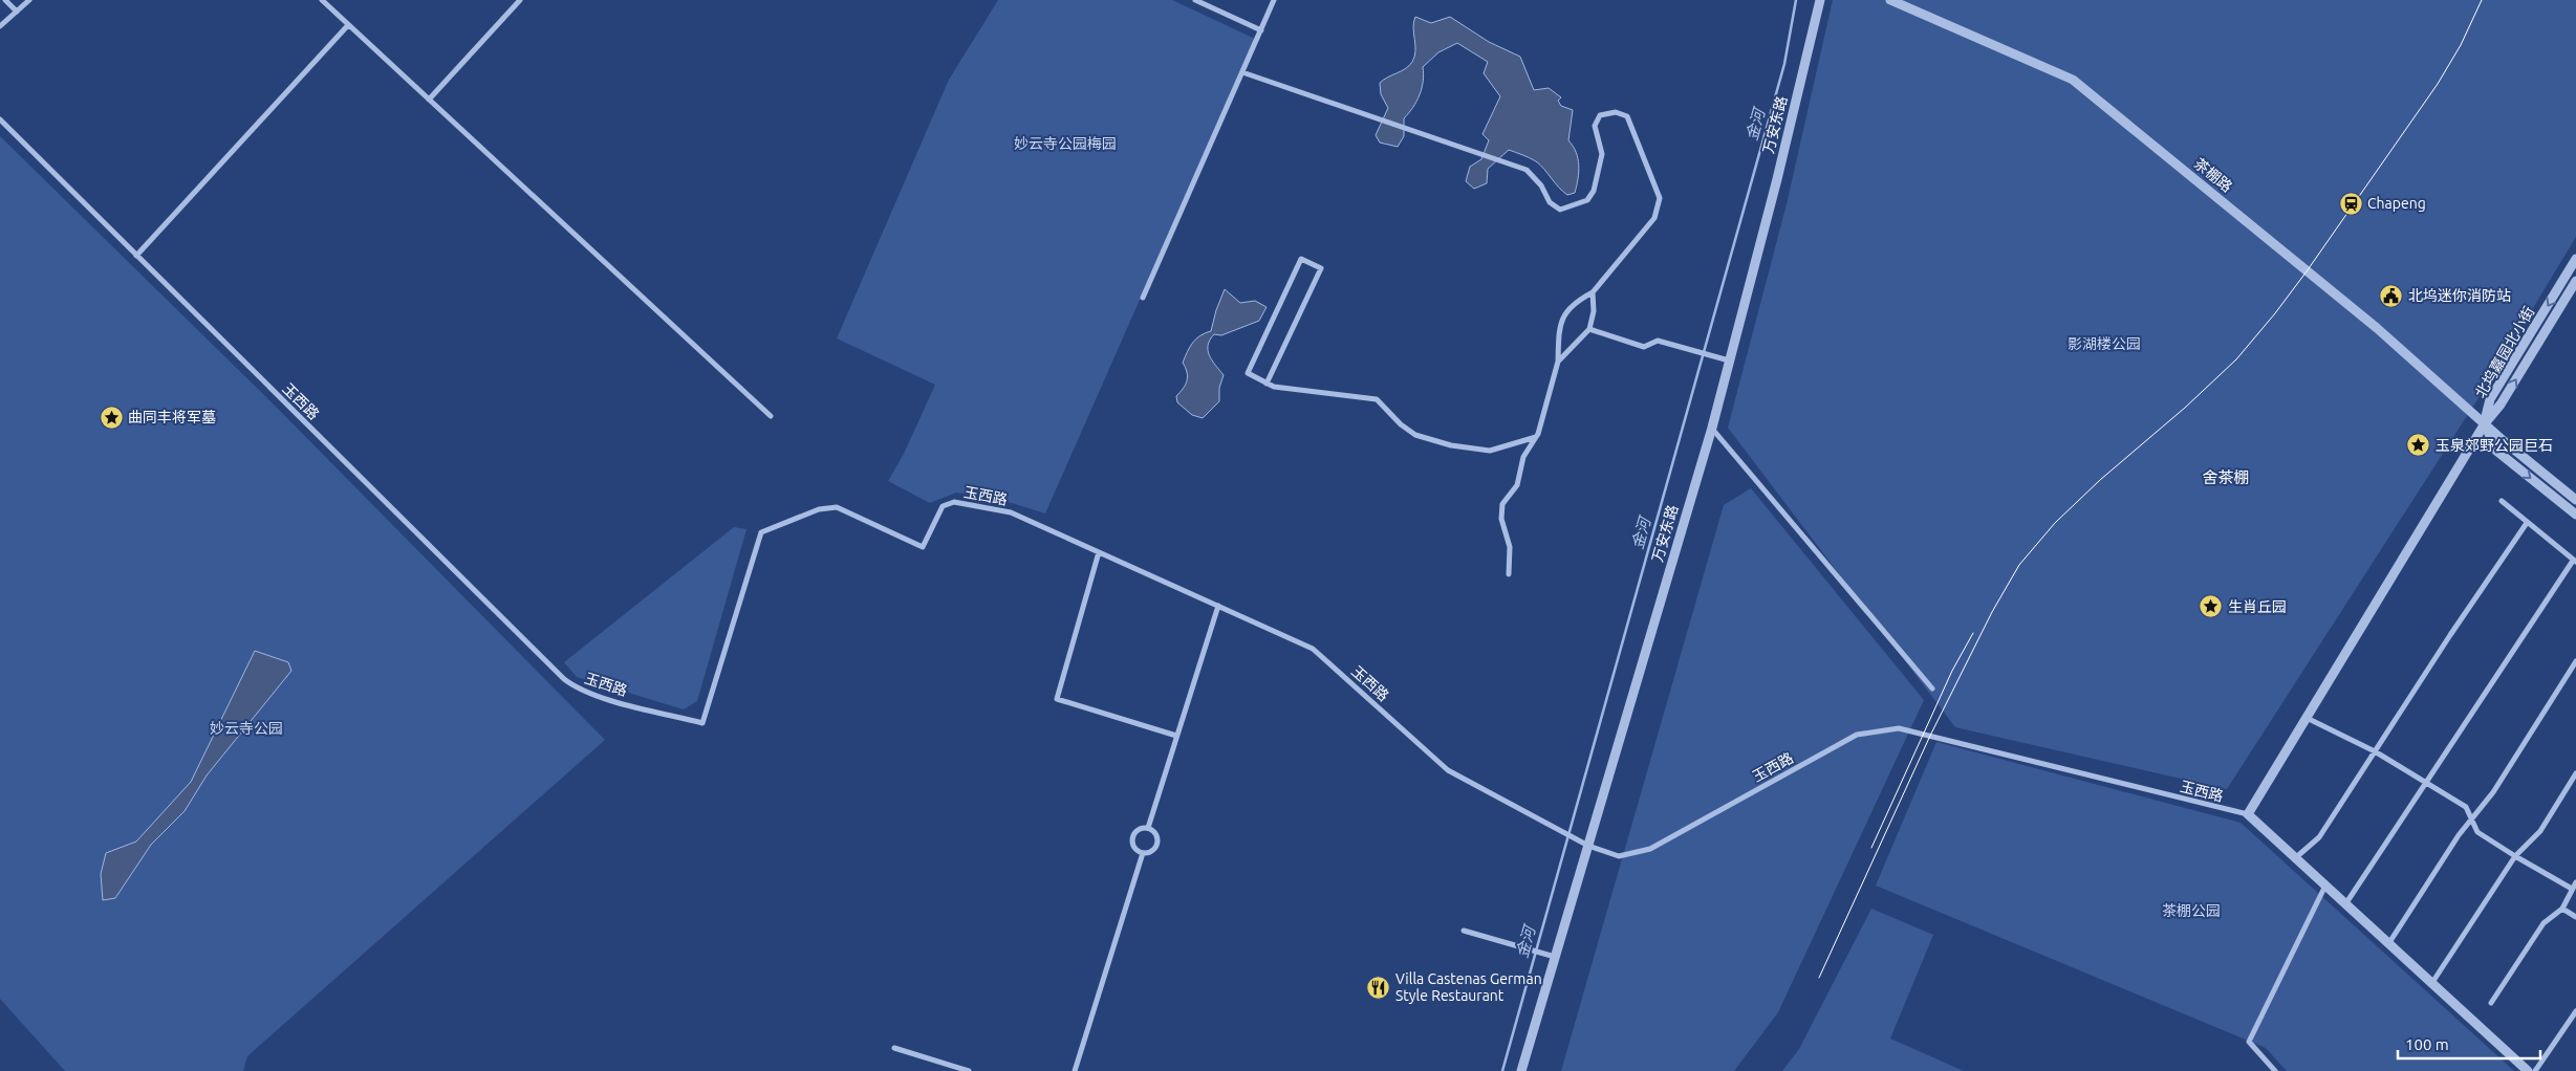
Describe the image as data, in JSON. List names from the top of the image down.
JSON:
{
  "streets": {
    "street": [
      "万安东路",
      "茶棚路",
      "北坞嘉园北小街",
      "玉西路"
    ]
  },
  "crossings": [
    ["万安东路", "玉西路"],
    ["茶棚路", "北坞嘉园北小街"]
  ],
  "districts": ["舍茶棚"],
  "water": ["金河"],
  "parks": [
    "妙云寺公园梅园",
    "影湖楼公园",
    "妙云寺公园",
    "茶棚公园"
  ],
  "places": {
    "station": ["Chapeng"],
    "public building": ["北坞迷你消防站"],
    "place": ["曲同丰将军墓", "玉泉郊野公园巨石", "生肖丘园"],
    "restaurant": ["Villa Castenas German Style Restaurant"]
  },
  "scale_bar": "100 m"
}
